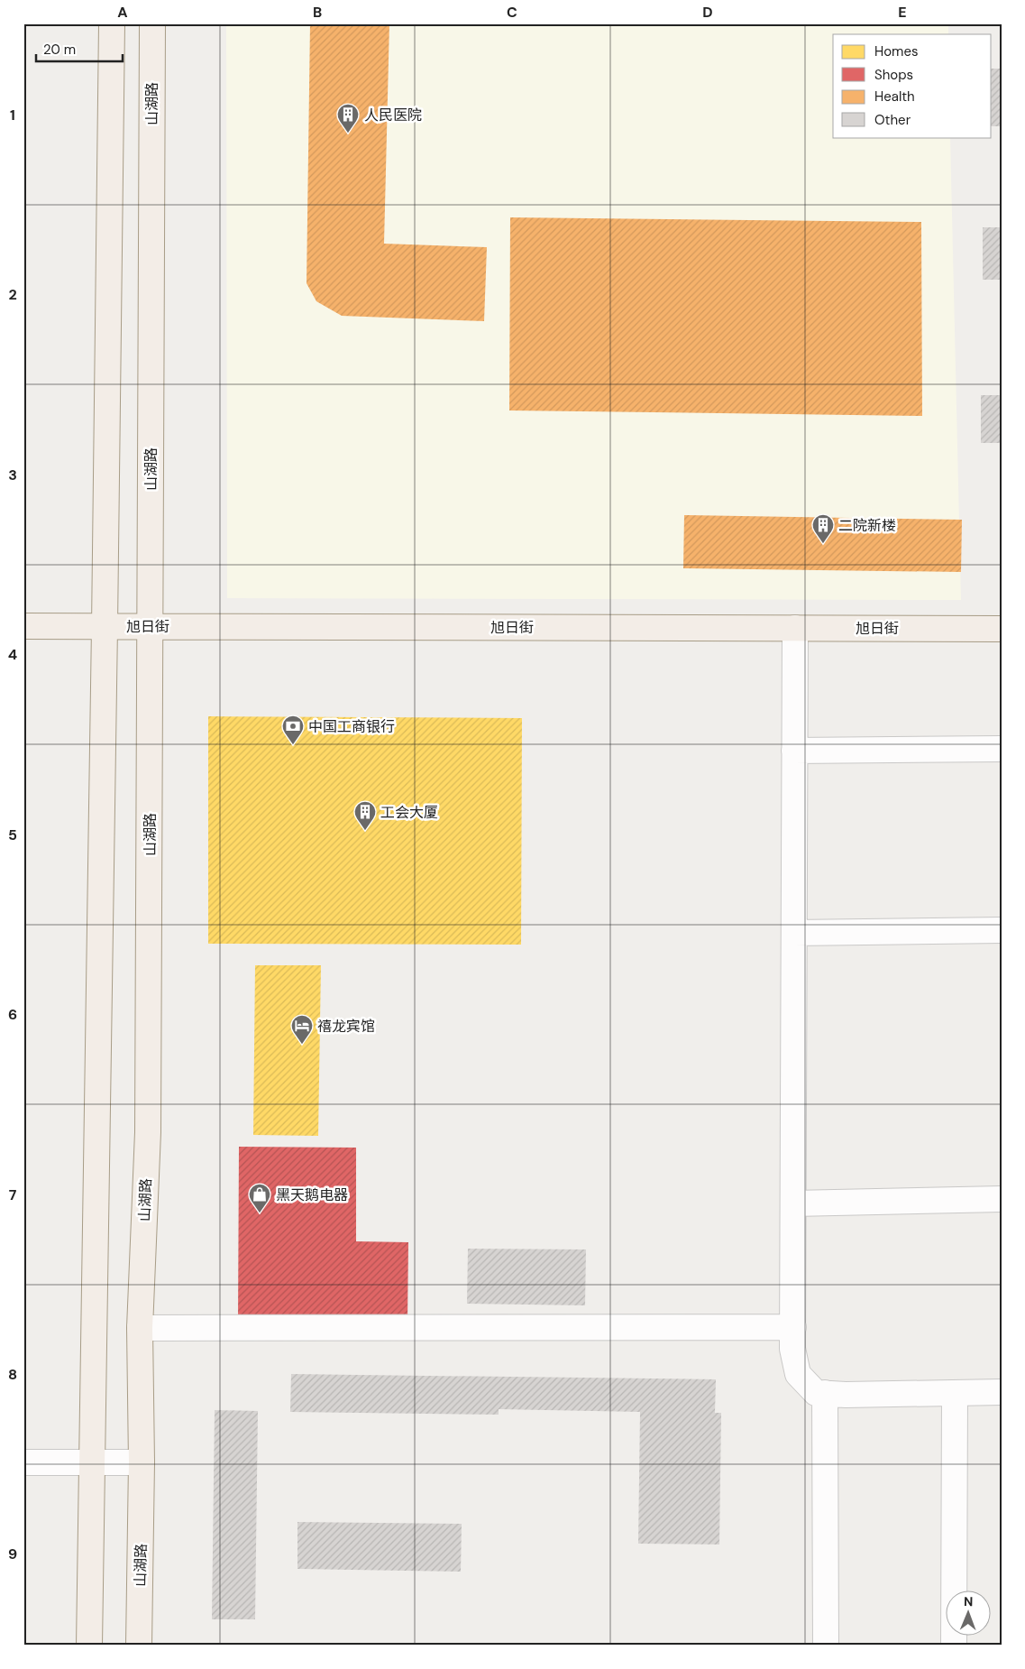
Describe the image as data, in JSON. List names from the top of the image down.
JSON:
{
  "streets": {
    "main road": ["山湖路", "旭日街"]
  },
  "crossings": [
    ["山湖路", "旭日街"]
  ],
  "places": {
    "building": ["人民医院", "二院新楼", "工会大厦"],
    "bank": ["中国工商银行"],
    "hotel": ["禧龙宾馆"],
    "shop": ["黑天鹅电器"]
  },
  "legend": [
    "Homes",
    "Shops",
    "Health",
    "Other"
  ],
  "scale_bar": "20 m",
  "north": "top",
  "grid": {
    "columns": [
      "A",
      "B",
      "C",
      "D",
      "E"
    ],
    "rows": [
      "1",
      "2",
      "3",
      "4",
      "5",
      "6",
      "7",
      "8",
      "9"
    ]
  }
}
